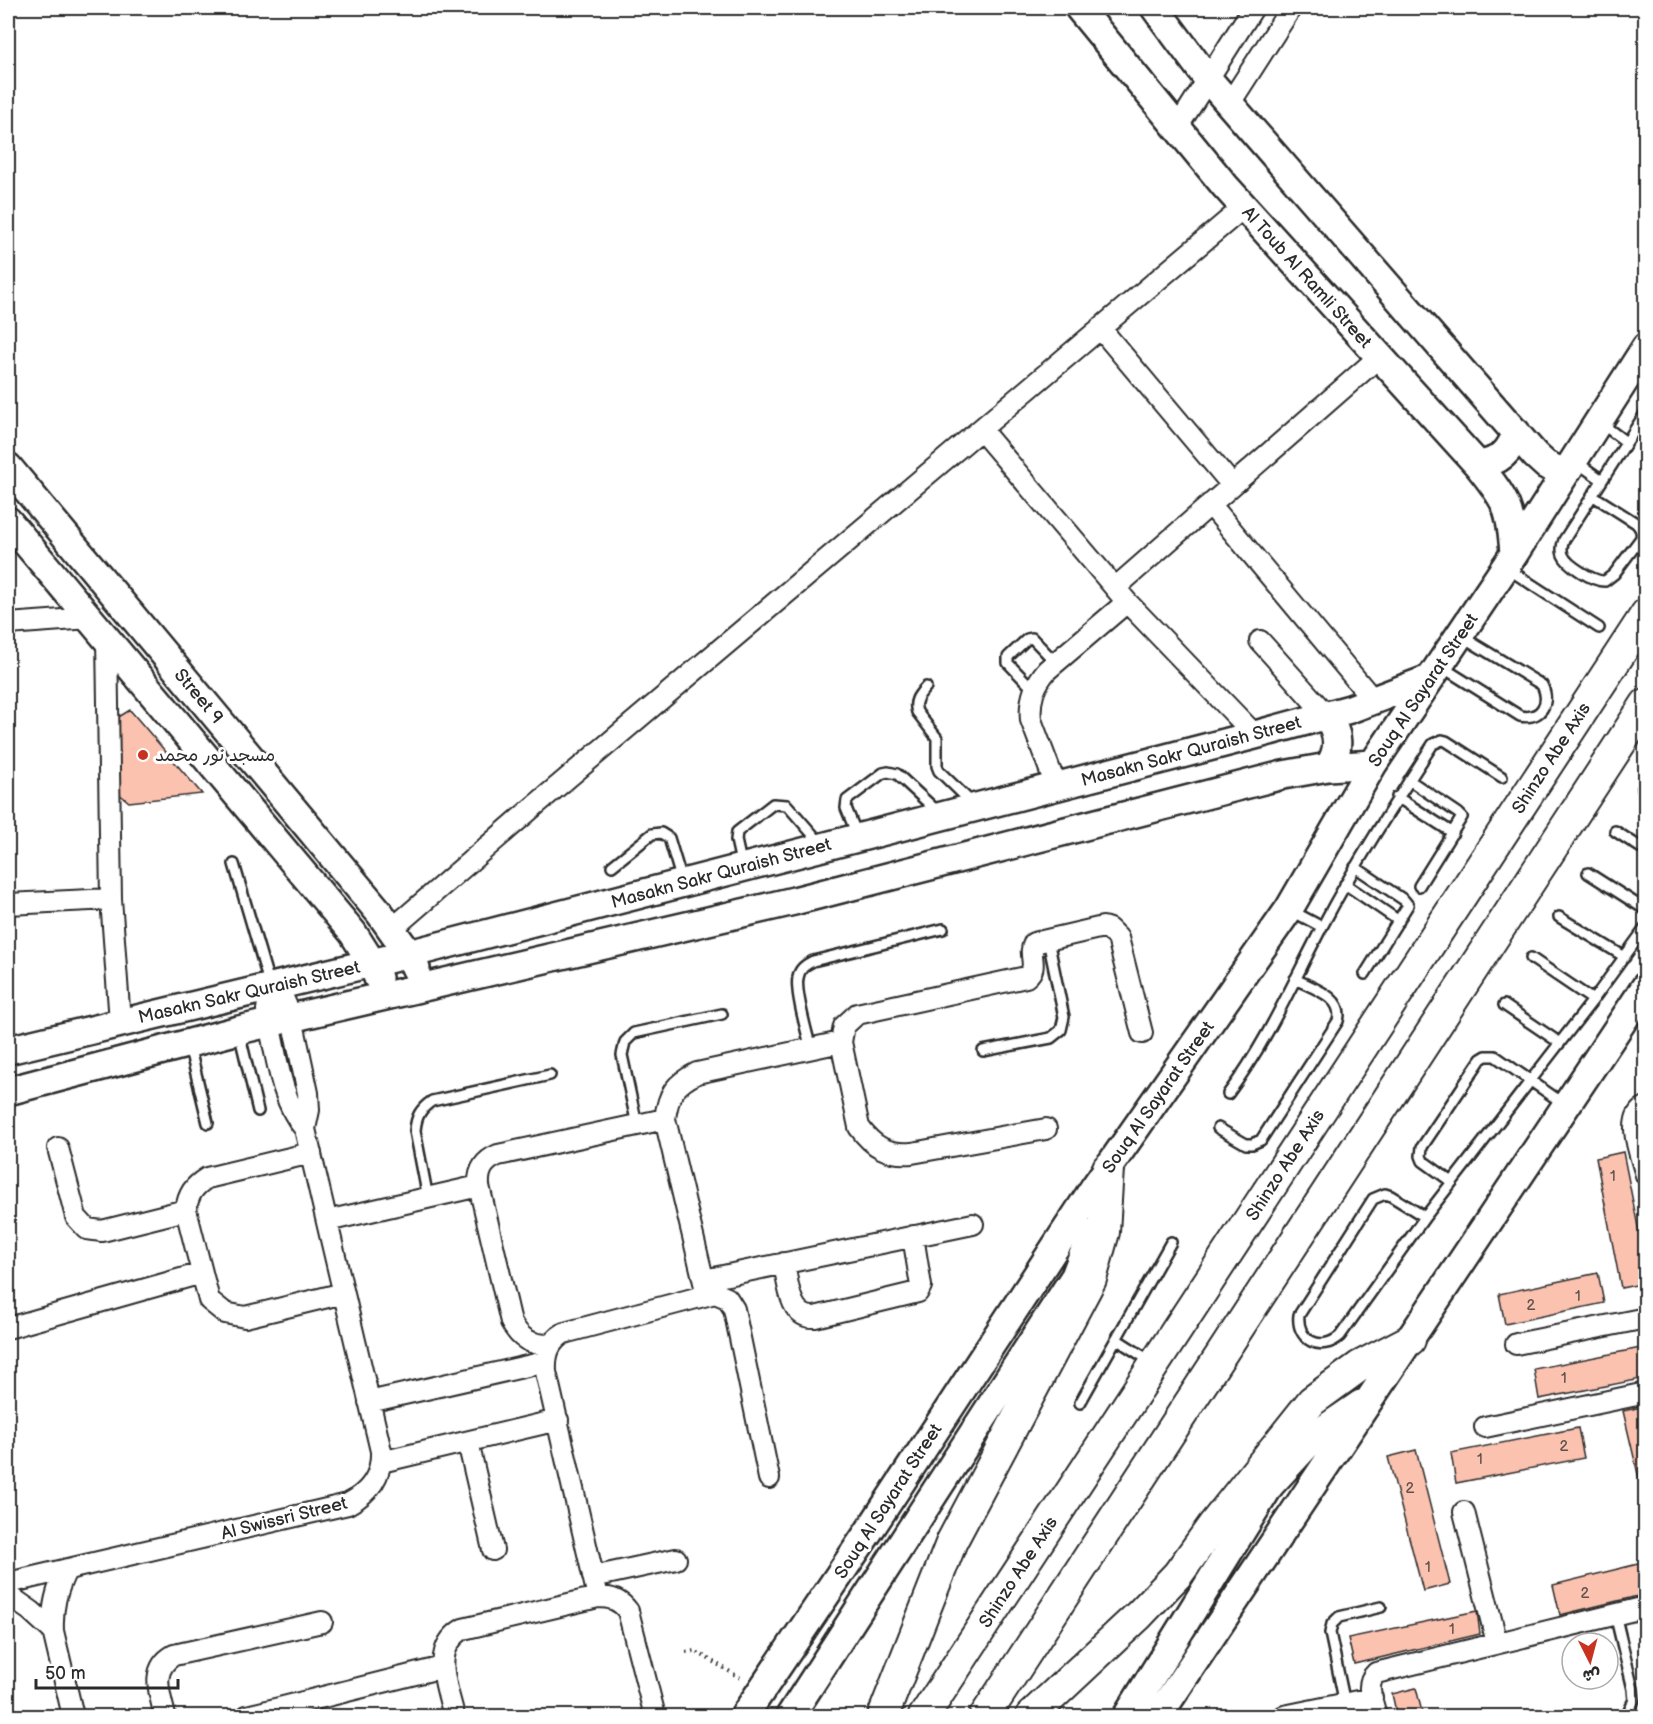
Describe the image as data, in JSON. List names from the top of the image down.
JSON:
{
  "streets": {
    "main road": ["Shinzo Abe Axis"],
    "street": [
      "Al Toub Al Ramli Street",
      "Souq Al Sayarat Street",
      "Street 9",
      "Masakn Sakr Quraish Street",
      "Al Swissri Street"
    ]
  },
  "crossings": [
    ["Al Toub Al Ramli Street", "Souq Al Sayarat Street"],
    ["Souq Al Sayarat Street", "Masakn Sakr Quraish Street"],
    ["Street 9", "Masakn Sakr Quraish Street"]
  ],
  "places": ["مسجد نور محمد"],
  "house_numbers": [
    "1",
    "1",
    "2",
    "1",
    "2",
    "1",
    "2",
    "1",
    "2",
    "1"
  ],
  "scale_bar": "50 m",
  "north": "bottom"
}
